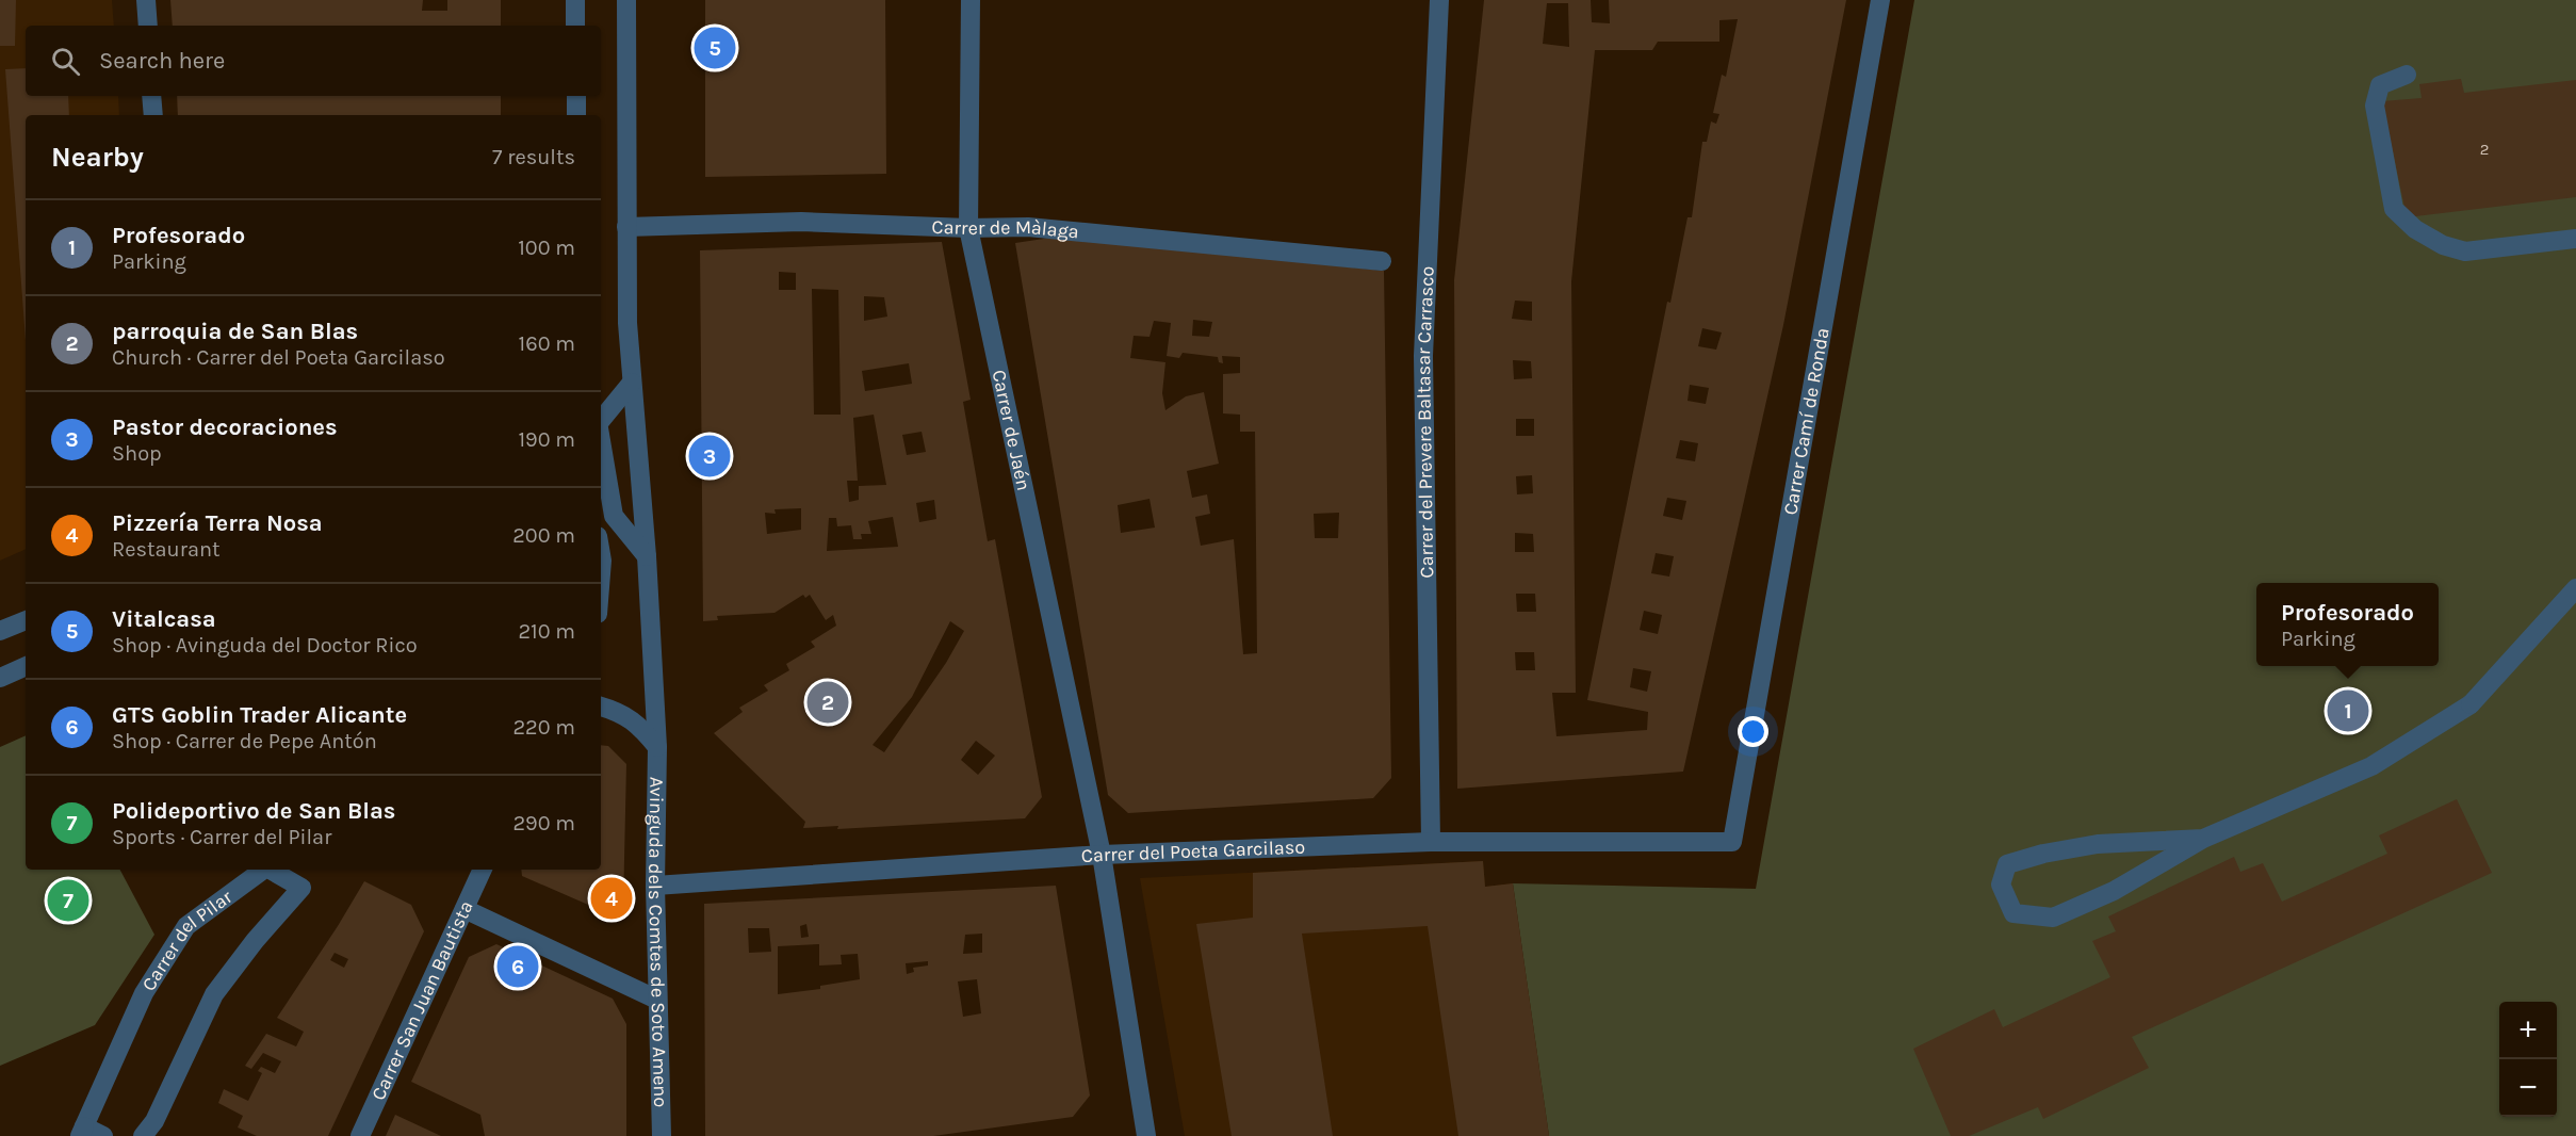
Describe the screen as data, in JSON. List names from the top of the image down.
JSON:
{
  "streets": {
    "street": [
      "Carrer de Màlaga",
      "Carrer del Prevere Baltasar Carrasco",
      "Carrer Camí de Ronda",
      "Carrer de Jaén",
      "Carrer del Poeta Garcilaso",
      "Carrer del Pilar",
      "Avinguda dels Comtes de Soto Ameno",
      "Carrer San Juan Bautista"
    ]
  },
  "crossings": [
    ["Carrer de Màlaga", "Carrer de Jaén"],
    ["Carrer de Màlaga", "Avinguda dels Comtes de Soto Ameno"],
    ["Carrer del Prevere Baltasar Carrasco", "Carrer del Poeta Garcilaso"],
    ["Carrer Camí de Ronda", "Carrer del Poeta Garcilaso"],
    ["Carrer de Jaén", "Carrer del Poeta Garcilaso"],
    ["Carrer del Poeta Garcilaso", "Avinguda dels Comtes de Soto Ameno"]
  ],
  "house_numbers": ["2"],
  "page": {
    "pins": [
      "5",
      "3",
      "2",
      "1",
      "4",
      "7",
      "6"
    ],
    "search": "Search here",
    "heading": ["Nearby", "7 results"],
    "list": [
      {
        "mark": "1",
        "name": "Profesorado",
        "note": "Parking",
        "value": "100 m"
      },
      {
        "mark": "2",
        "name": "parroquia de San Blas",
        "note": "Church · Carrer del Poeta Garcilaso",
        "value": "160 m"
      },
      {
        "mark": "3",
        "name": "Pastor decoraciones",
        "note": "Shop",
        "value": "190 m"
      },
      {
        "mark": "4",
        "name": "Pizzería Terra Nosa",
        "note": "Restaurant",
        "value": "200 m"
      },
      {
        "mark": "5",
        "name": "Vitalcasa",
        "note": "Shop · Avinguda del Doctor Rico",
        "value": "210 m"
      },
      {
        "mark": "6",
        "name": "GTS Goblin Trader Alicante",
        "note": "Shop · Carrer de Pepe Antón",
        "value": "220 m"
      },
      {
        "mark": "7",
        "name": "Polideportivo de San Blas",
        "note": "Sports · Carrer del Pilar",
        "value": "290 m"
      }
    ],
    "popup": ["Profesorado", "Parking"],
    "map_buttons": ["+", "−"]
  }
}
